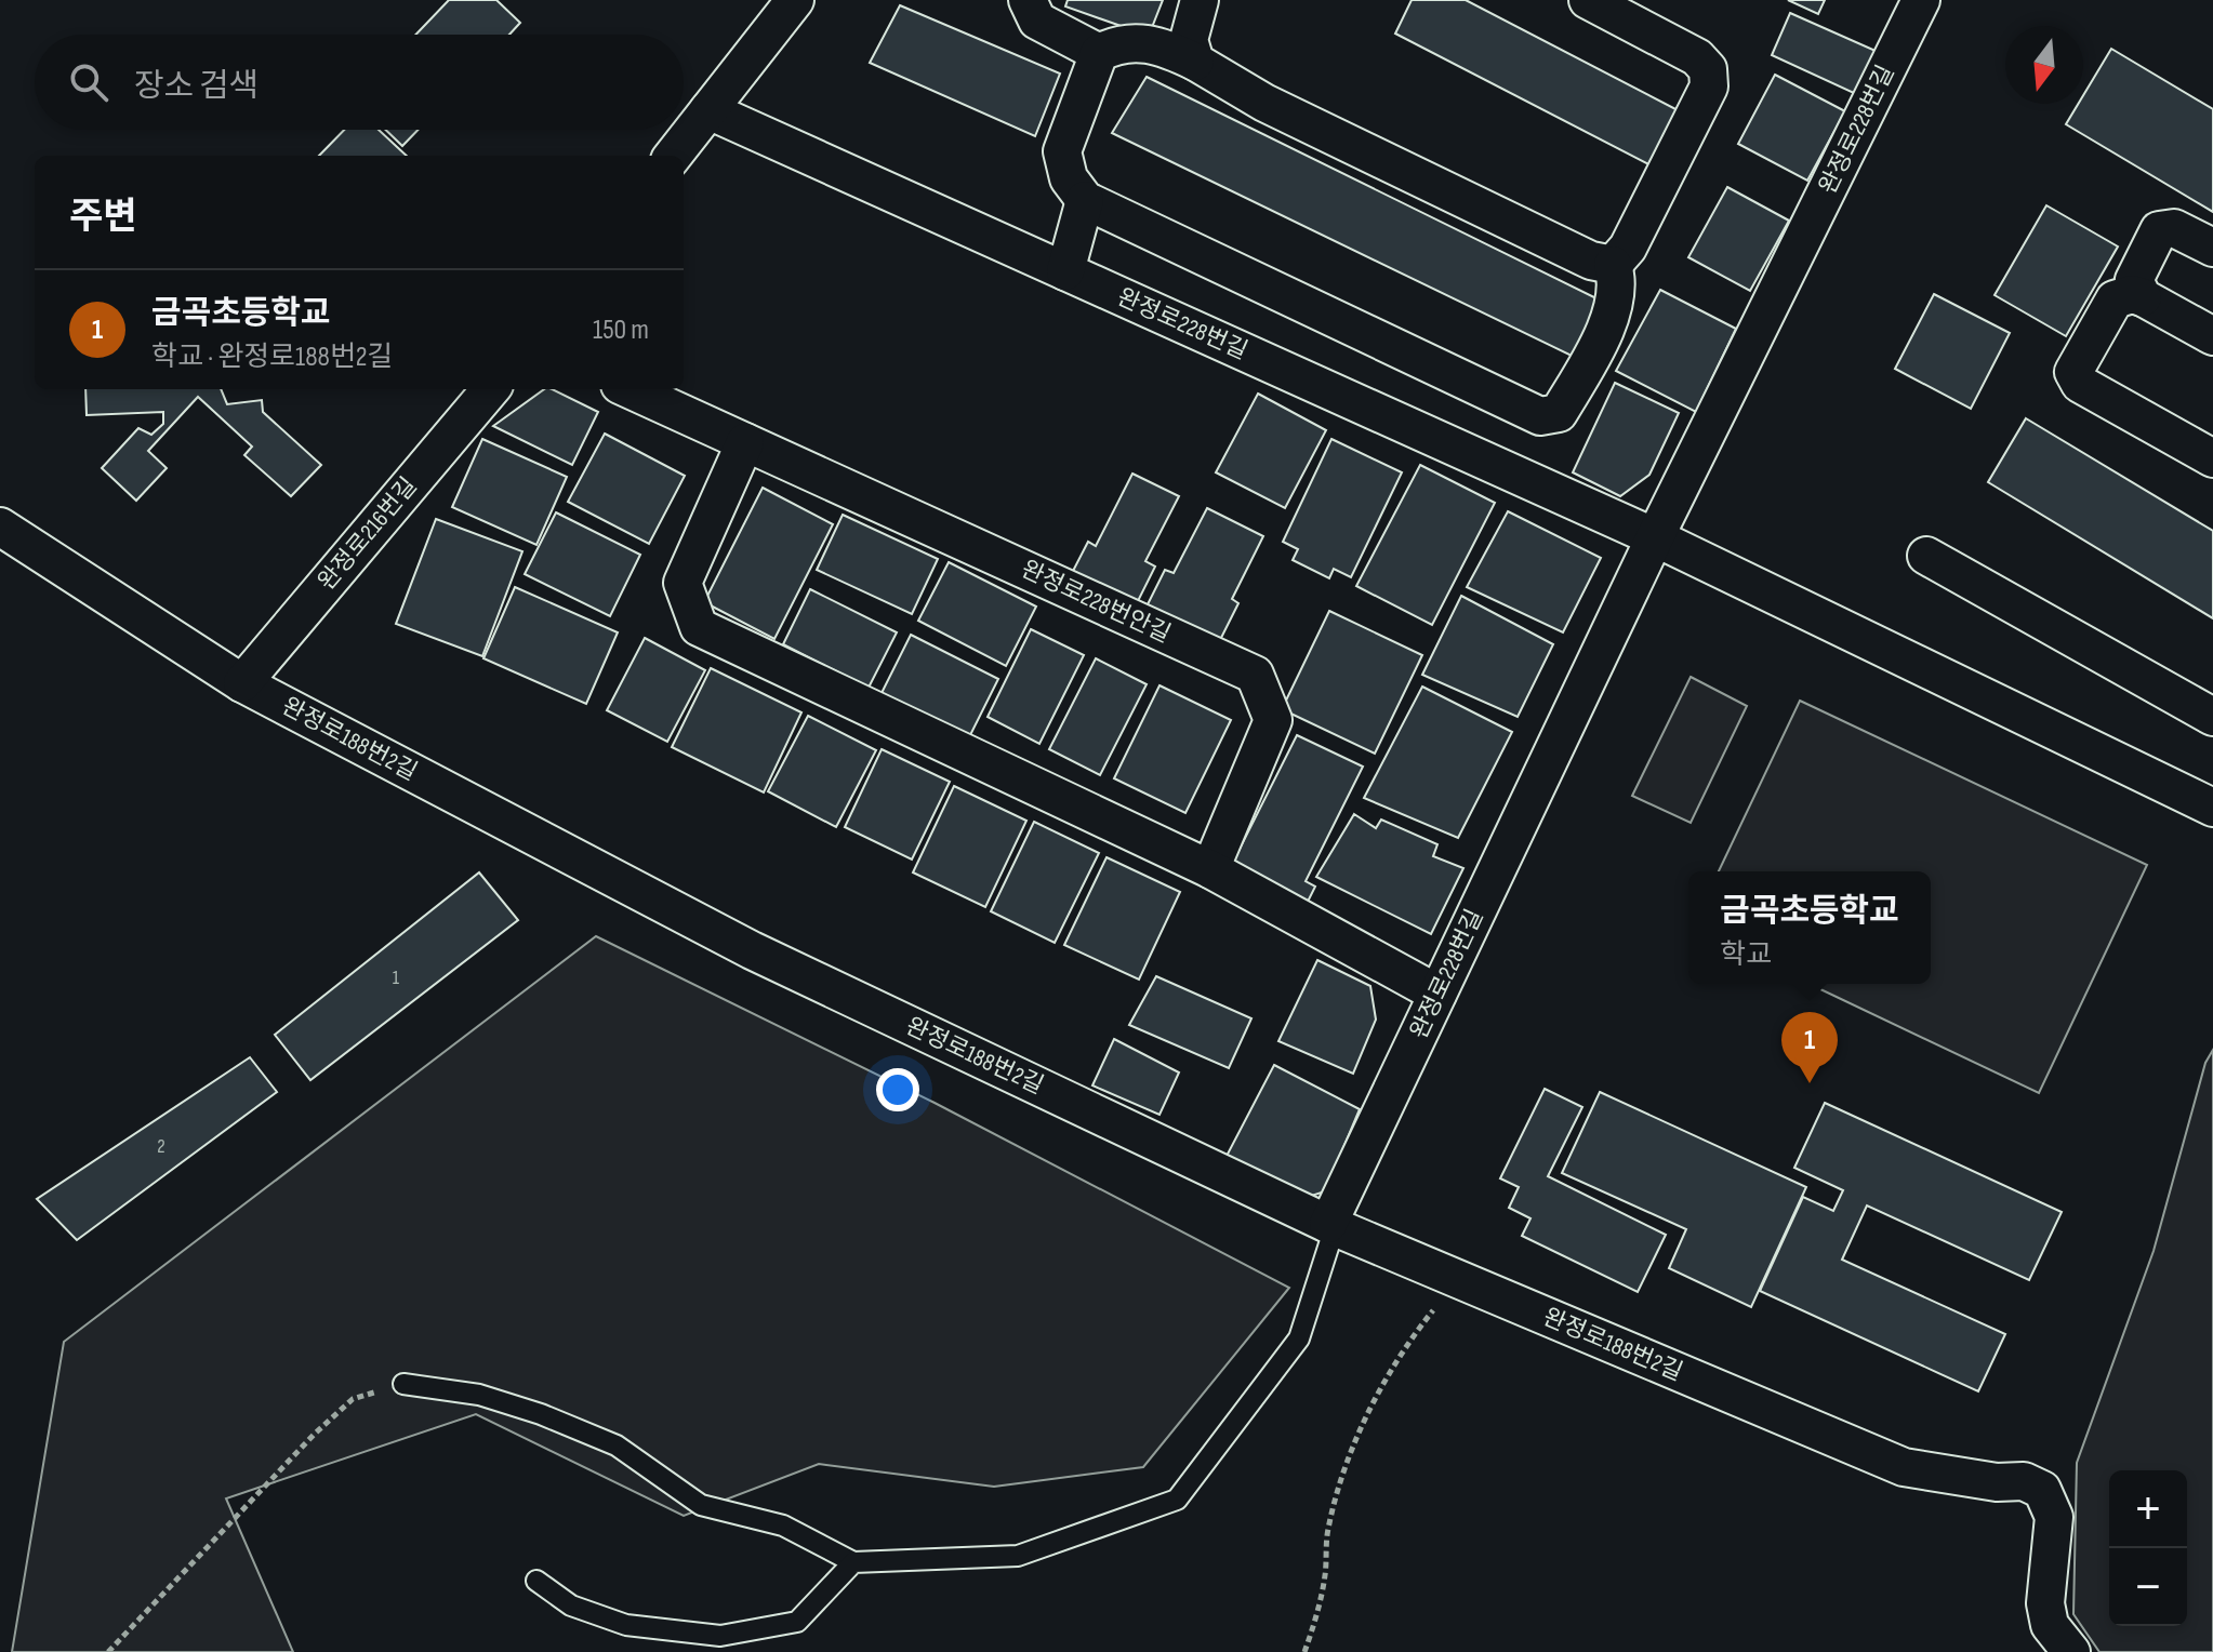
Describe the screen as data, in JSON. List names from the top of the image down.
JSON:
{
  "streets": {
    "street": [
      "완정로228번길",
      "완정로216번길",
      "완정로228번안길",
      "완정로188번2길"
    ]
  },
  "crossings": [
    ["완정로228번길", "완정로188번2길"],
    ["완정로216번길", "완정로188번2길"]
  ],
  "house_numbers": ["1", "2"],
  "north": "bottom",
  "page": {
    "search": "장소 검색",
    "heading": "주변",
    "list": [
      {
        "mark": "1",
        "name": "금곡초등학교",
        "note": "학교 · 완정로188번2길",
        "value": "150 m"
      }
    ],
    "popup": ["금곡초등학교", "학교"],
    "pins": "1",
    "map_buttons": ["+", "−"]
  }
}
